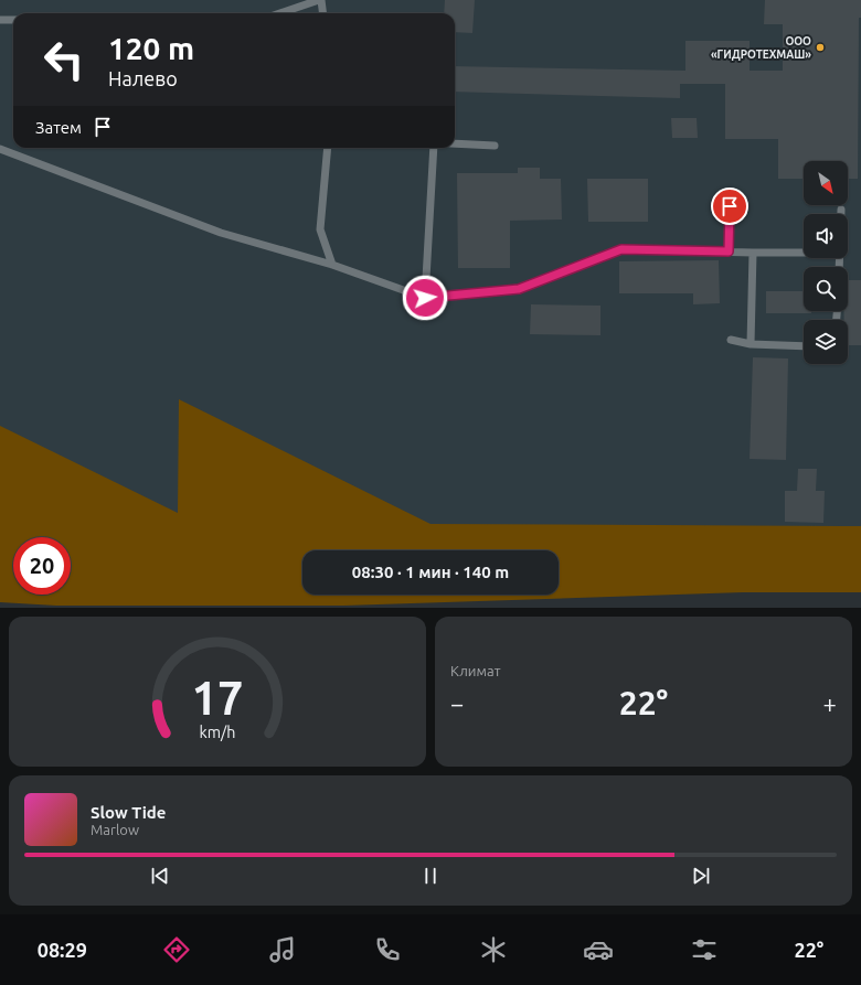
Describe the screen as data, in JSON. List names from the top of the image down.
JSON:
{
  "places": ["ООО «ГИДРОТЕХМАШ»"],
  "north": "bottom right",
  "page": {
    "turn": ["120 m", "Налево"],
    "then": "Затем",
    "limit": "20",
    "trip": "08:30 · 1 мин · 140 m",
    "tile": "Климат",
    "heat": ["−", "22°", "+"],
    "song": ["Slow Tide", "Marlow"],
    "tabs": ["08:29", "22°"],
    "gauge": ["17", "km/h"]
  }
}
